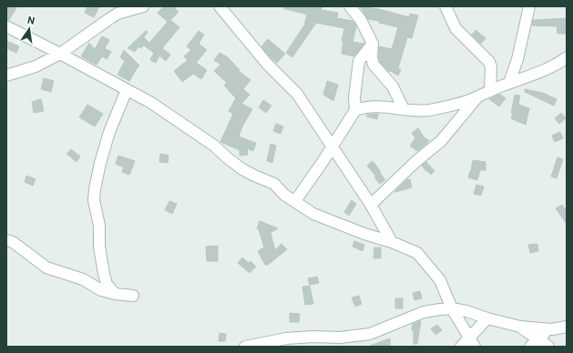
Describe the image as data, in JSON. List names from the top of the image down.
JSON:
{
  "north": "top"
}
